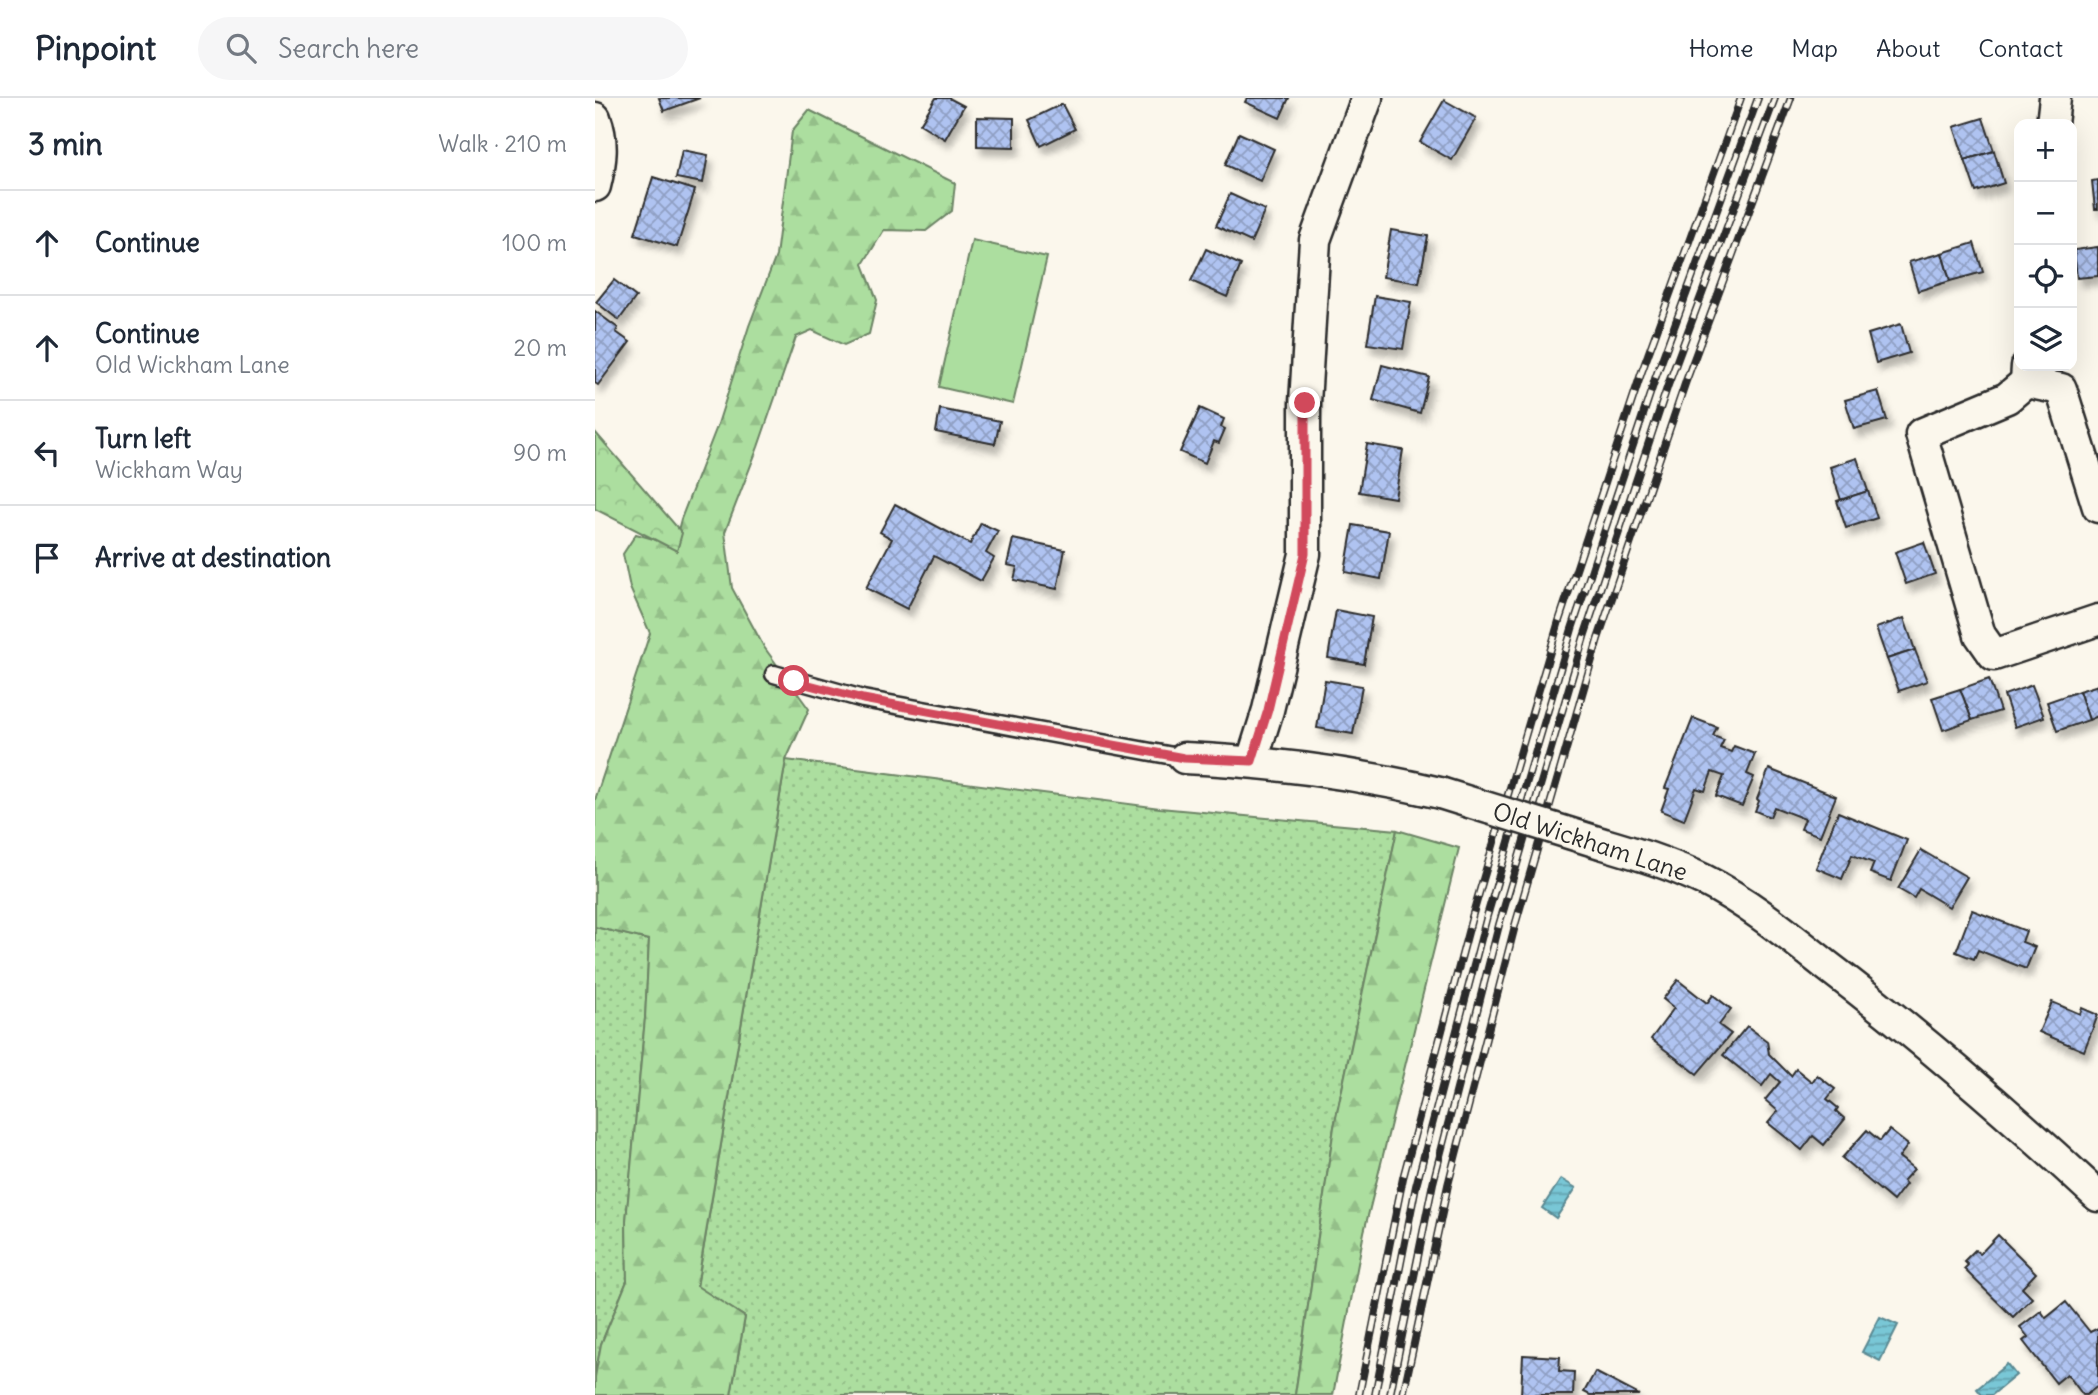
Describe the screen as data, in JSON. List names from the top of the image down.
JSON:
{
  "streets": {
    "street": ["Old Wickham Lane"]
  },
  "page": {
    "header": "Pinpoint",
    "search": "Search here",
    "nav": [
      "Home",
      "Map",
      "About",
      "Contact"
    ],
    "heading": ["3 min", "Walk · 210 m"],
    "map_buttons": ["+", "−"],
    "list": [
      ["Continue", "100 m"],
      ["Continue", "Old Wickham Lane", "20 m"],
      ["Turn left", "Wickham Way", "90 m"],
      "Arrive at destination"
    ]
  }
}
